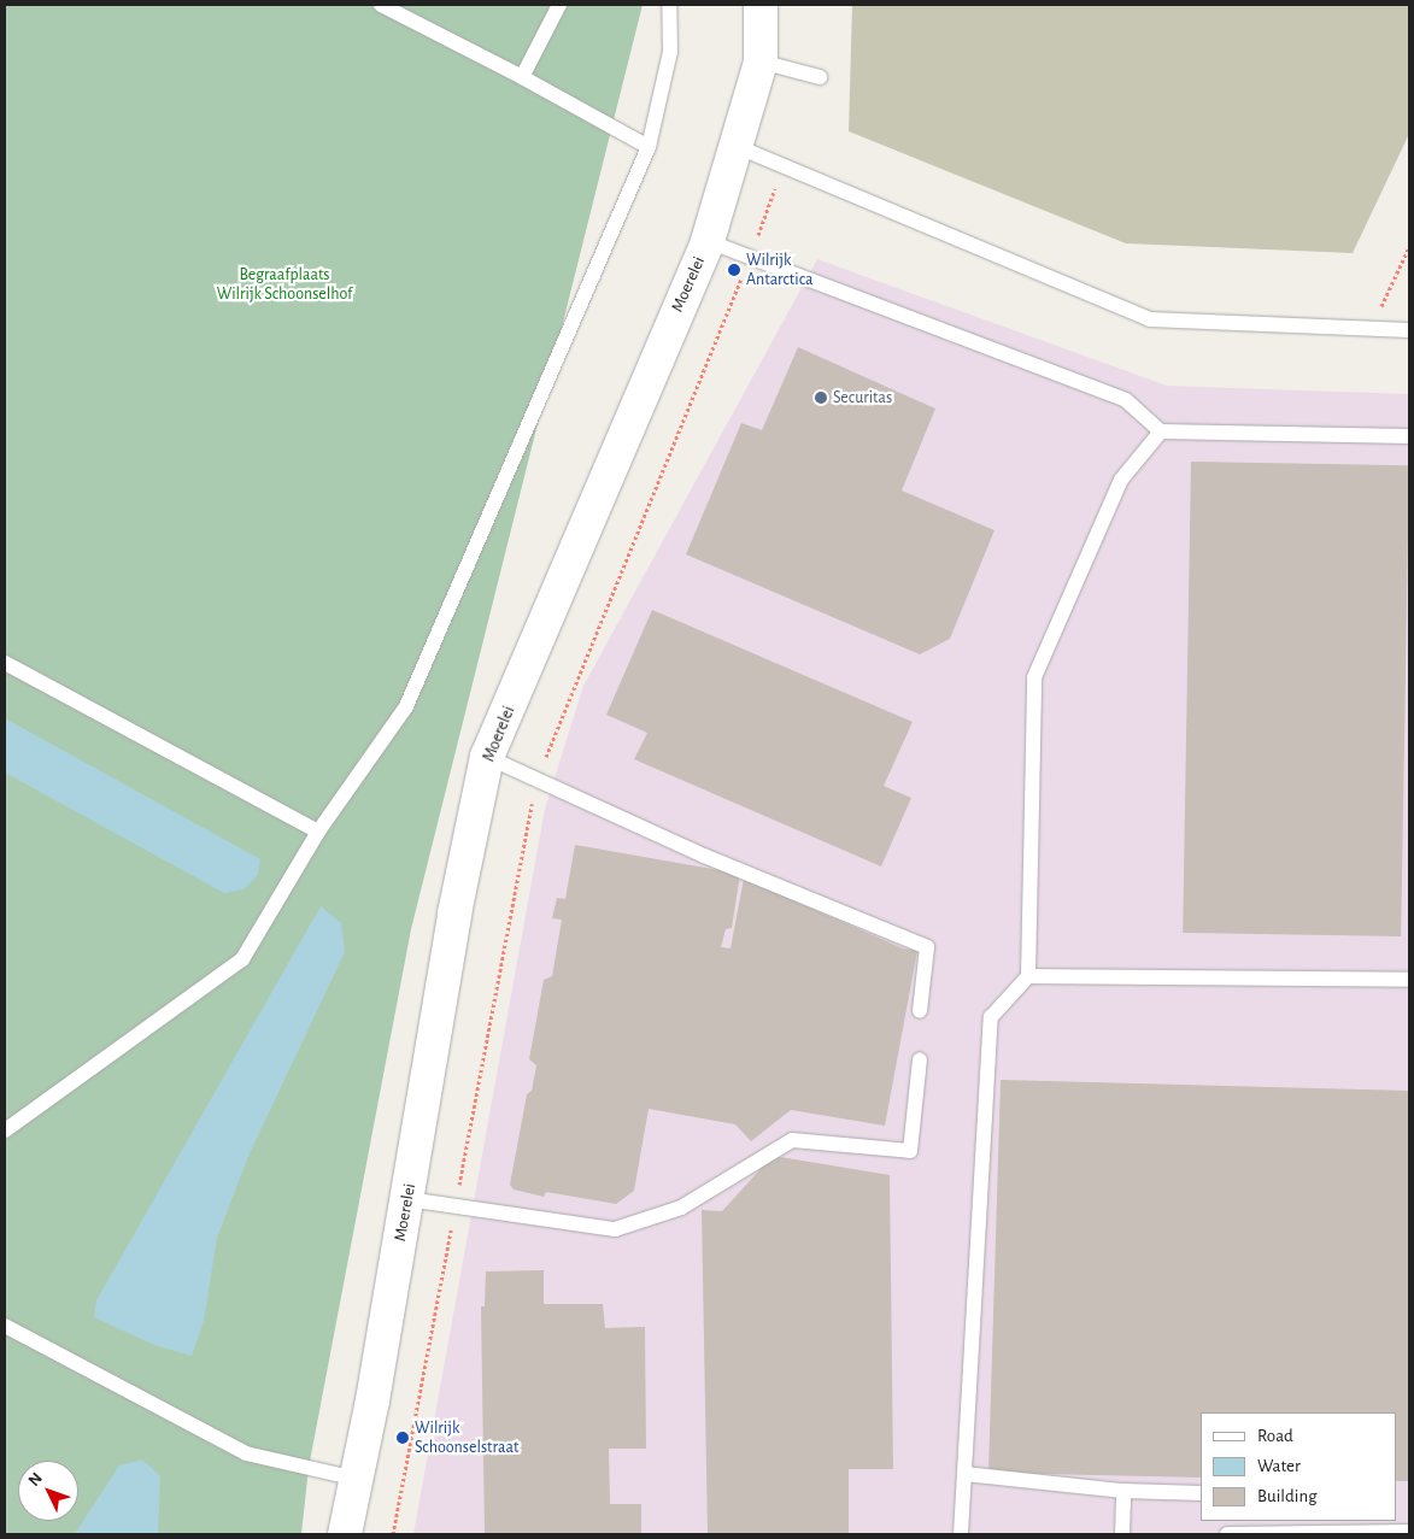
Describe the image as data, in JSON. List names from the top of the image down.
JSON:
{
  "streets": {
    "street": ["Moerelei"]
  },
  "parks": ["Begraafplaats Wilrijk Schoonselhof"],
  "places": ["Wilrijk Antarctica", "Securitas", "Wilrijk Schoonselstraat"],
  "legend": ["Road", "Water", "Building"],
  "north": "top left"
}
